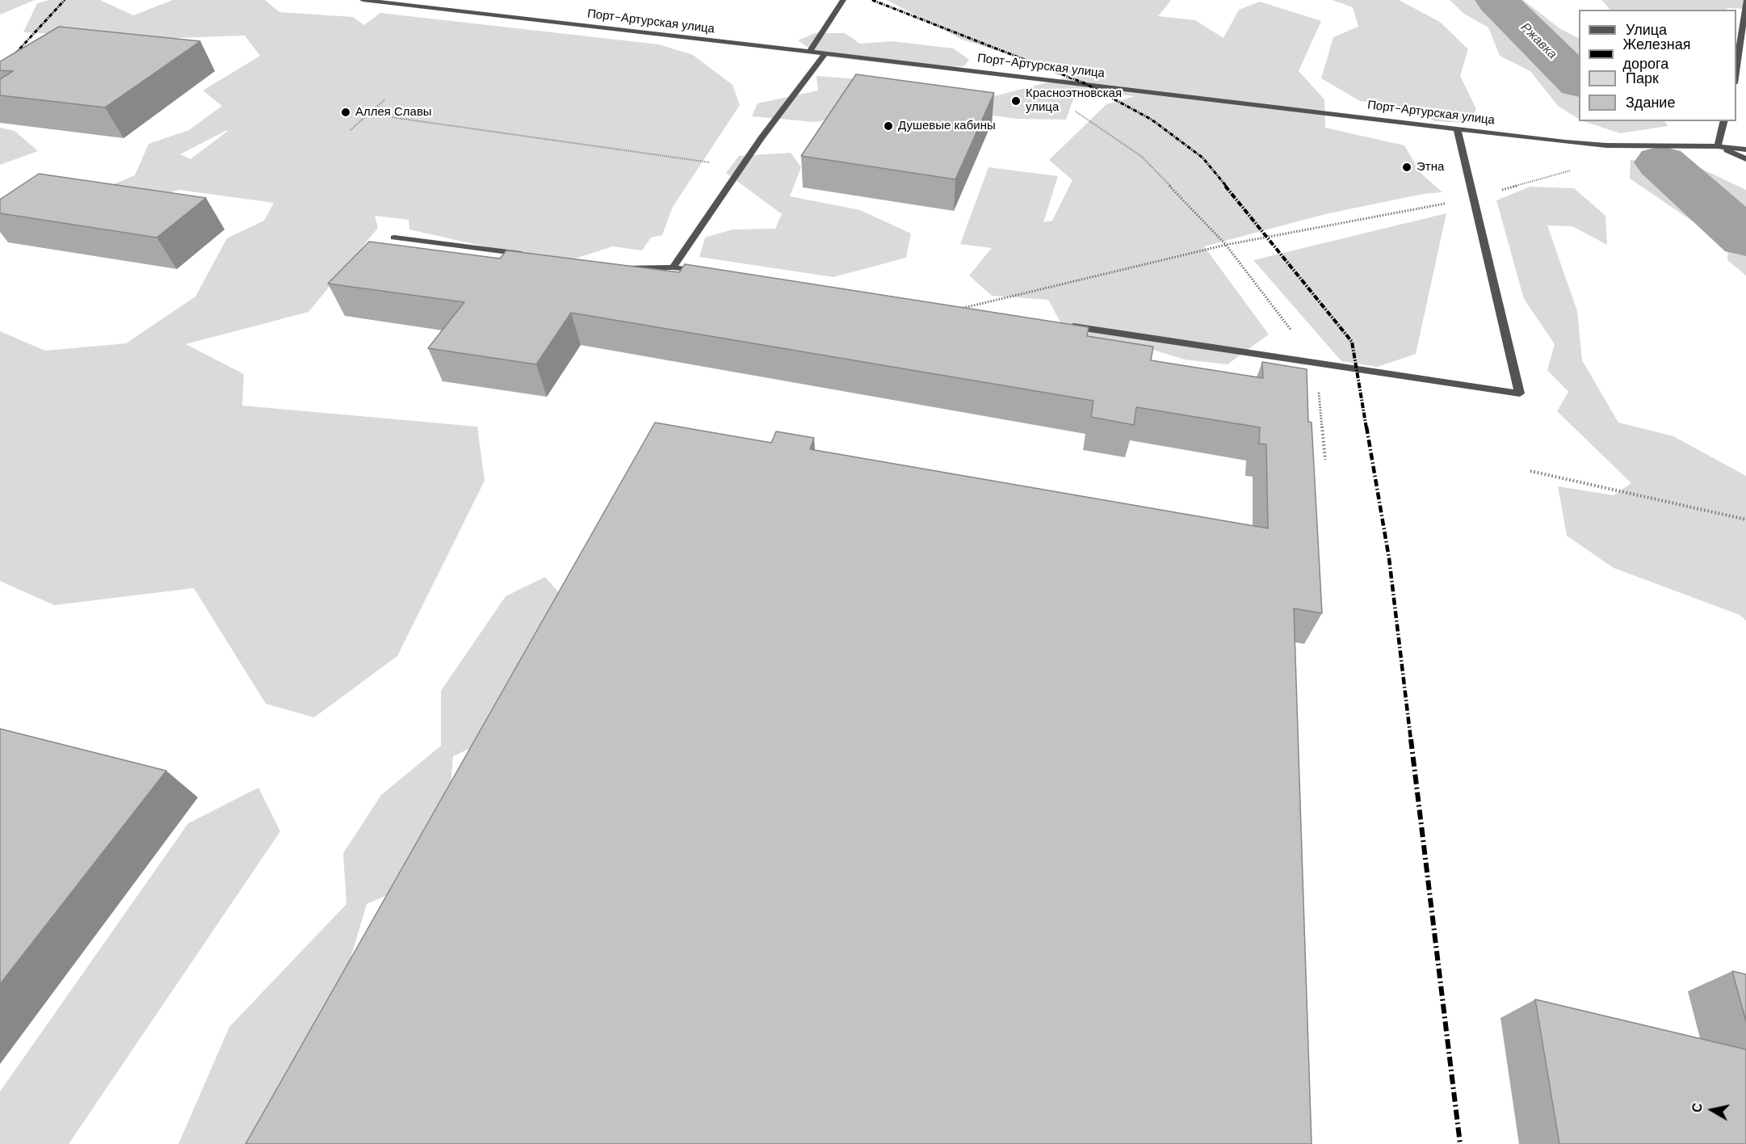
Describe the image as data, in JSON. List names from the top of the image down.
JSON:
{
  "streets": {
    "street": ["Порт-Артурская улица"]
  },
  "water": ["Ржавка"],
  "places": [
    "Красноэтновская улица",
    "Аллея Славы",
    "Душевые кабины",
    "Этна"
  ],
  "legend": [
    "Улица",
    "Железная дорога",
    "Парк",
    "Здание"
  ],
  "north": "left"
}
